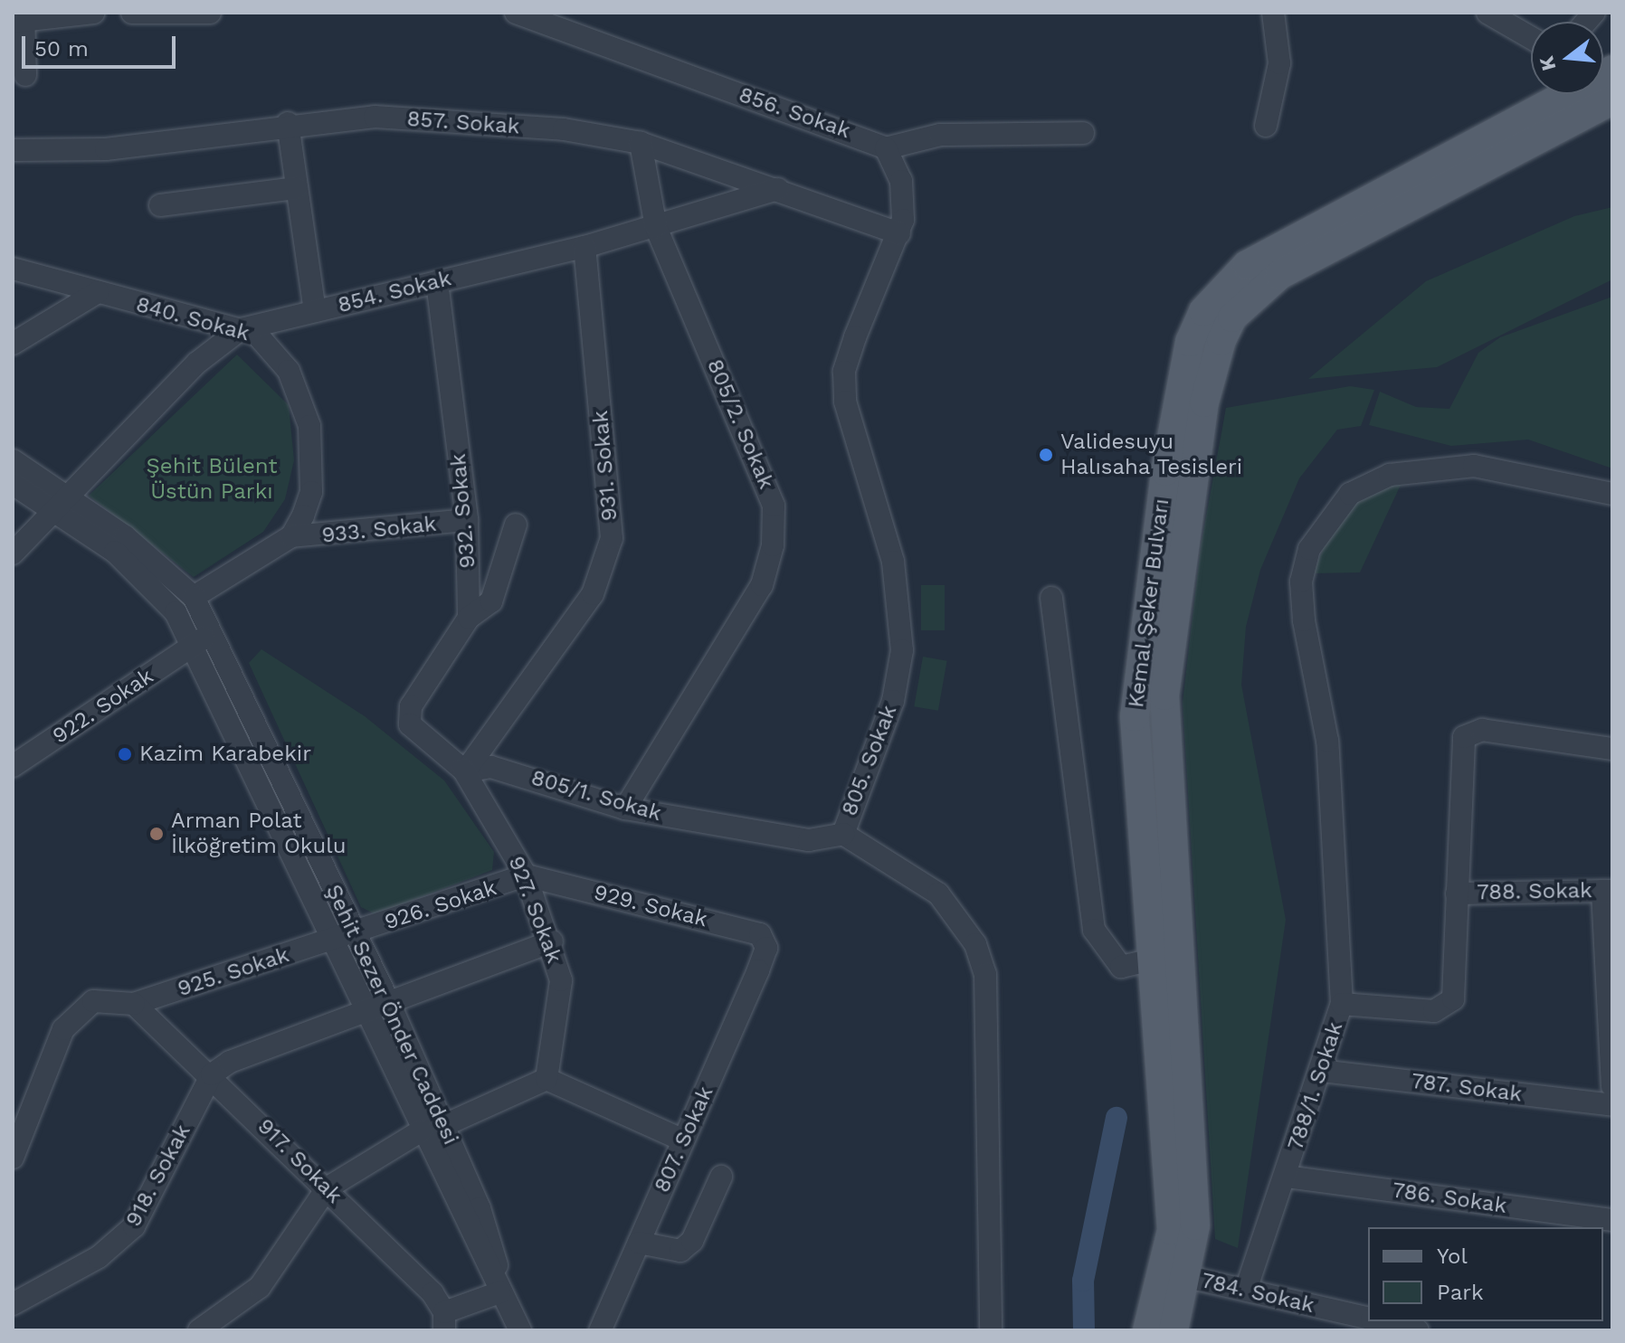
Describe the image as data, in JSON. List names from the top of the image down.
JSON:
{
  "streets": {
    "main road": ["Kemal Şeker Bulvarı"],
    "street": [
      "856. Sokak",
      "857. Sokak",
      "854. Sokak",
      "840. Sokak",
      "805/2. Sokak",
      "931. Sokak",
      "932. Sokak",
      "933. Sokak",
      "922. Sokak",
      "805. Sokak",
      "805/1. Sokak",
      "788. Sokak",
      "926. Sokak",
      "929. Sokak",
      "927. Sokak",
      "925. Sokak",
      "Şehit Sezer Önder Caddesi",
      "788/1. Sokak",
      "787. Sokak",
      "807. Sokak",
      "917. Sokak",
      "918. Sokak",
      "786. Sokak",
      "784. Sokak"
    ]
  },
  "crossings": [
    ["856. Sokak", "805. Sokak"],
    ["857. Sokak", "854. Sokak"],
    ["857. Sokak", "805/2. Sokak"],
    ["857. Sokak", "805. Sokak"],
    ["854. Sokak", "840. Sokak"],
    ["854. Sokak", "805/2. Sokak"],
    ["854. Sokak", "931. Sokak"],
    ["854. Sokak", "932. Sokak"],
    ["854. Sokak", "Şehit Sezer Önder Caddesi"],
    ["840. Sokak", "933. Sokak"],
    ["805/2. Sokak", "805/1. Sokak"],
    ["931. Sokak", "805/1. Sokak"],
    ["931. Sokak", "927. Sokak"],
    ["932. Sokak", "933. Sokak"],
    ["Kemal Şeker Bulvarı", "784. Sokak"],
    ["922. Sokak", "Şehit Sezer Önder Caddesi"],
    ["805. Sokak", "805/1. Sokak"],
    ["805/1. Sokak", "927. Sokak"],
    ["788. Sokak", "788/1. Sokak"],
    ["926. Sokak", "929. Sokak"],
    ["926. Sokak", "927. Sokak"],
    ["926. Sokak", "925. Sokak"],
    ["926. Sokak", "Şehit Sezer Önder Caddesi"],
    ["929. Sokak", "927. Sokak"],
    ["929. Sokak", "807. Sokak"],
    ["925. Sokak", "Şehit Sezer Önder Caddesi"],
    ["925. Sokak", "917. Sokak"],
    ["788/1. Sokak", "787. Sokak"],
    ["788/1. Sokak", "786. Sokak"],
    ["788/1. Sokak", "784. Sokak"],
    ["917. Sokak", "918. Sokak"]
  ],
  "parks": ["Şehit Bülent Üstün Parkı"],
  "places": ["Validesuyu Halısaha Tesisleri", "Kazim Karabekir", "Arman Polat İlköğretim Okulu"],
  "legend": ["Yol", "Park"],
  "scale_bar": "50 m",
  "north": "left"
}
